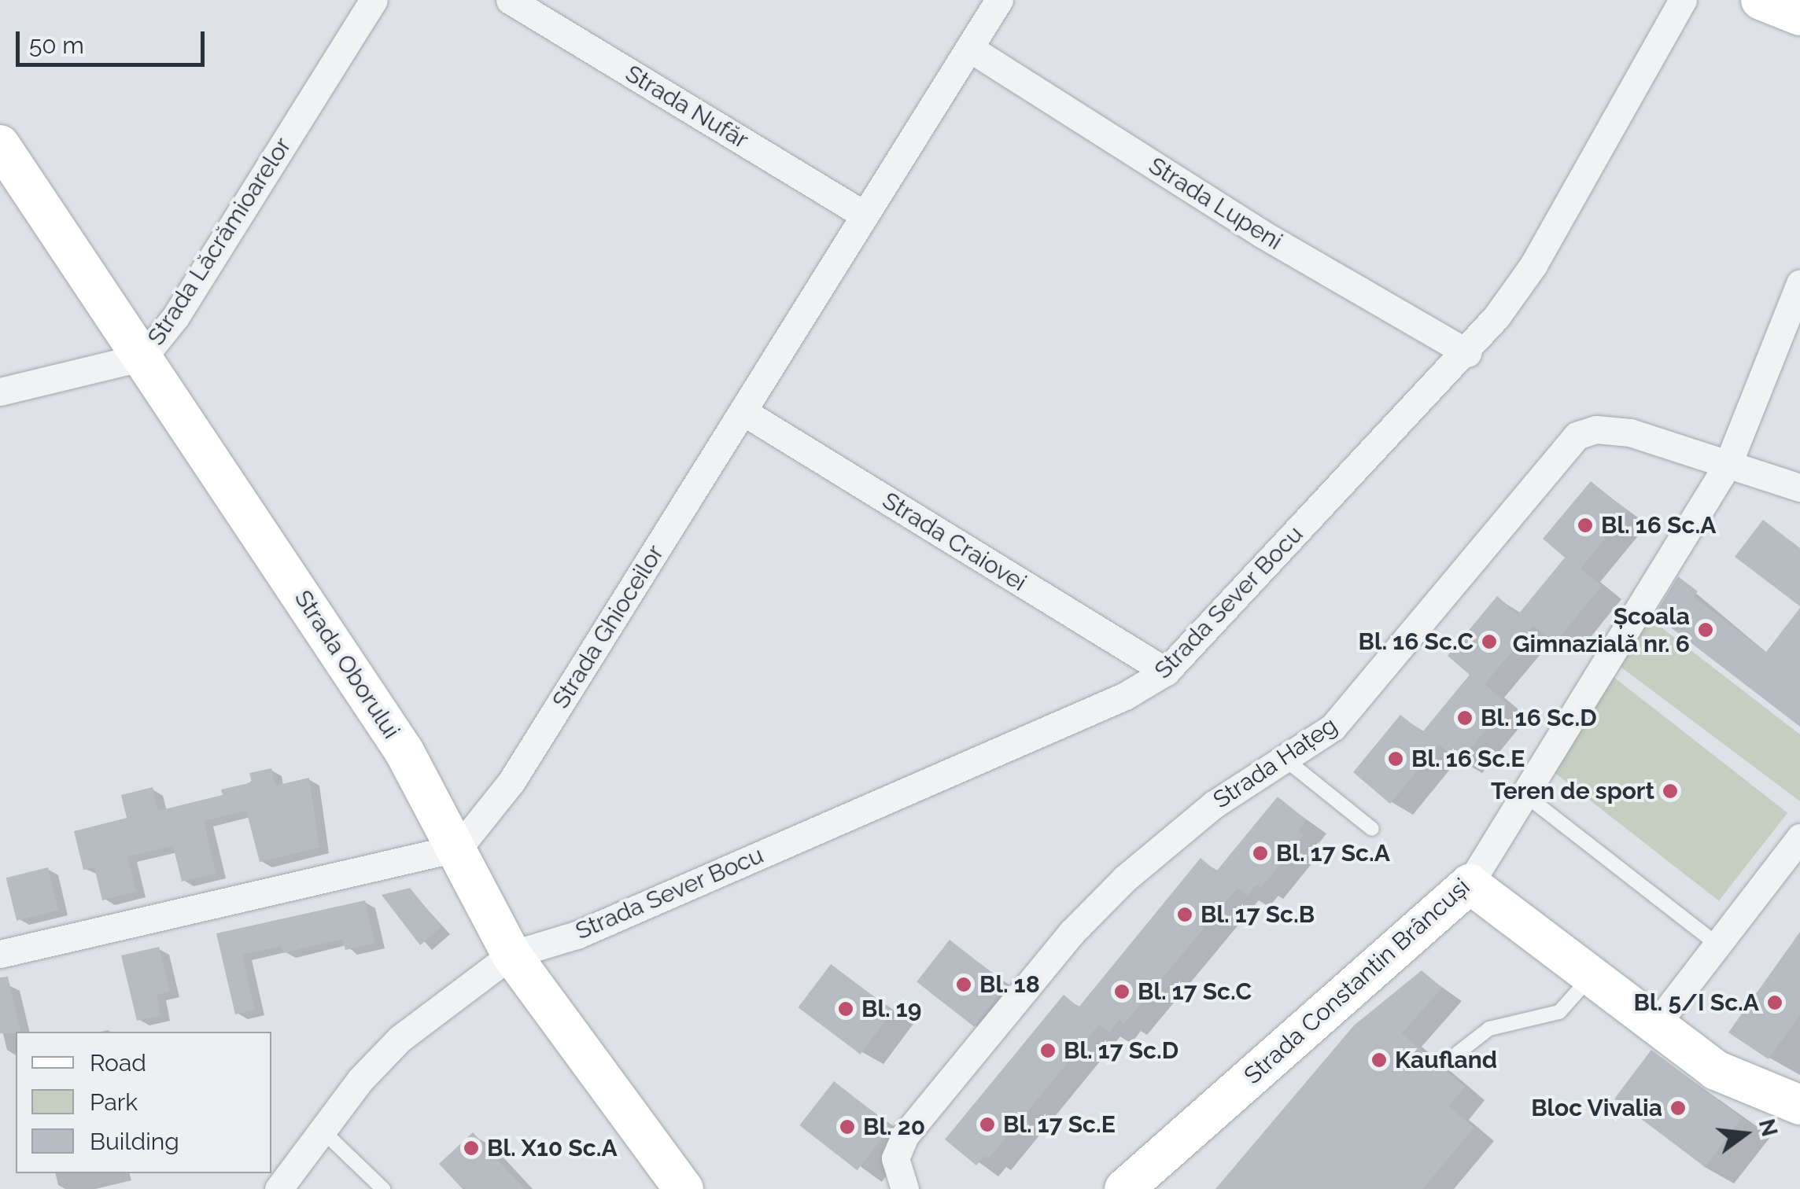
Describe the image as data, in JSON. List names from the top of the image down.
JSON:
{
  "streets": {
    "street": [
      "Strada Nufăr",
      "Strada Lupeni",
      "Strada Lăcrămioarelor",
      "Strada Craiovei",
      "Strada Sever Bocu",
      "Strada Ghioceilor",
      "Strada Oborului",
      "Strada Hațeg",
      "Strada Constantin Brâncuși"
    ]
  },
  "crossings": [
    ["Strada Nufăr", "Strada Ghioceilor"],
    ["Strada Lupeni", "Strada Sever Bocu"],
    ["Strada Lupeni", "Strada Ghioceilor"],
    ["Strada Lăcrămioarelor", "Strada Oborului"],
    ["Strada Craiovei", "Strada Sever Bocu"],
    ["Strada Craiovei", "Strada Ghioceilor"],
    ["Strada Sever Bocu", "Strada Oborului"],
    ["Strada Ghioceilor", "Strada Oborului"],
    ["Strada Hațeg", "Strada Constantin Brâncuși"]
  ],
  "places": [
    "Bl. 16 Sc.A",
    "Școala Gimnazială nr. 6",
    "Bl. 16 Sc.C",
    "Bl. 16 Sc.D",
    "Bl. 16 Sc.E",
    "Teren de sport",
    "Bl. 17 Sc.A",
    "Bl. 17 Sc.B",
    "Bl. 18",
    "Bl. 17 Sc.C",
    "Bl. 5/I Sc.A",
    "Bl. 19",
    "Bl. 17 Sc.D",
    "Kaufland",
    "Bloc Vivalia",
    "Bl. 17 Sc.E",
    "Bl. 20",
    "Bl. X10 Sc.A"
  ],
  "legend": ["Road", "Park", "Building"],
  "scale_bar": "50 m",
  "north": "right"
}
